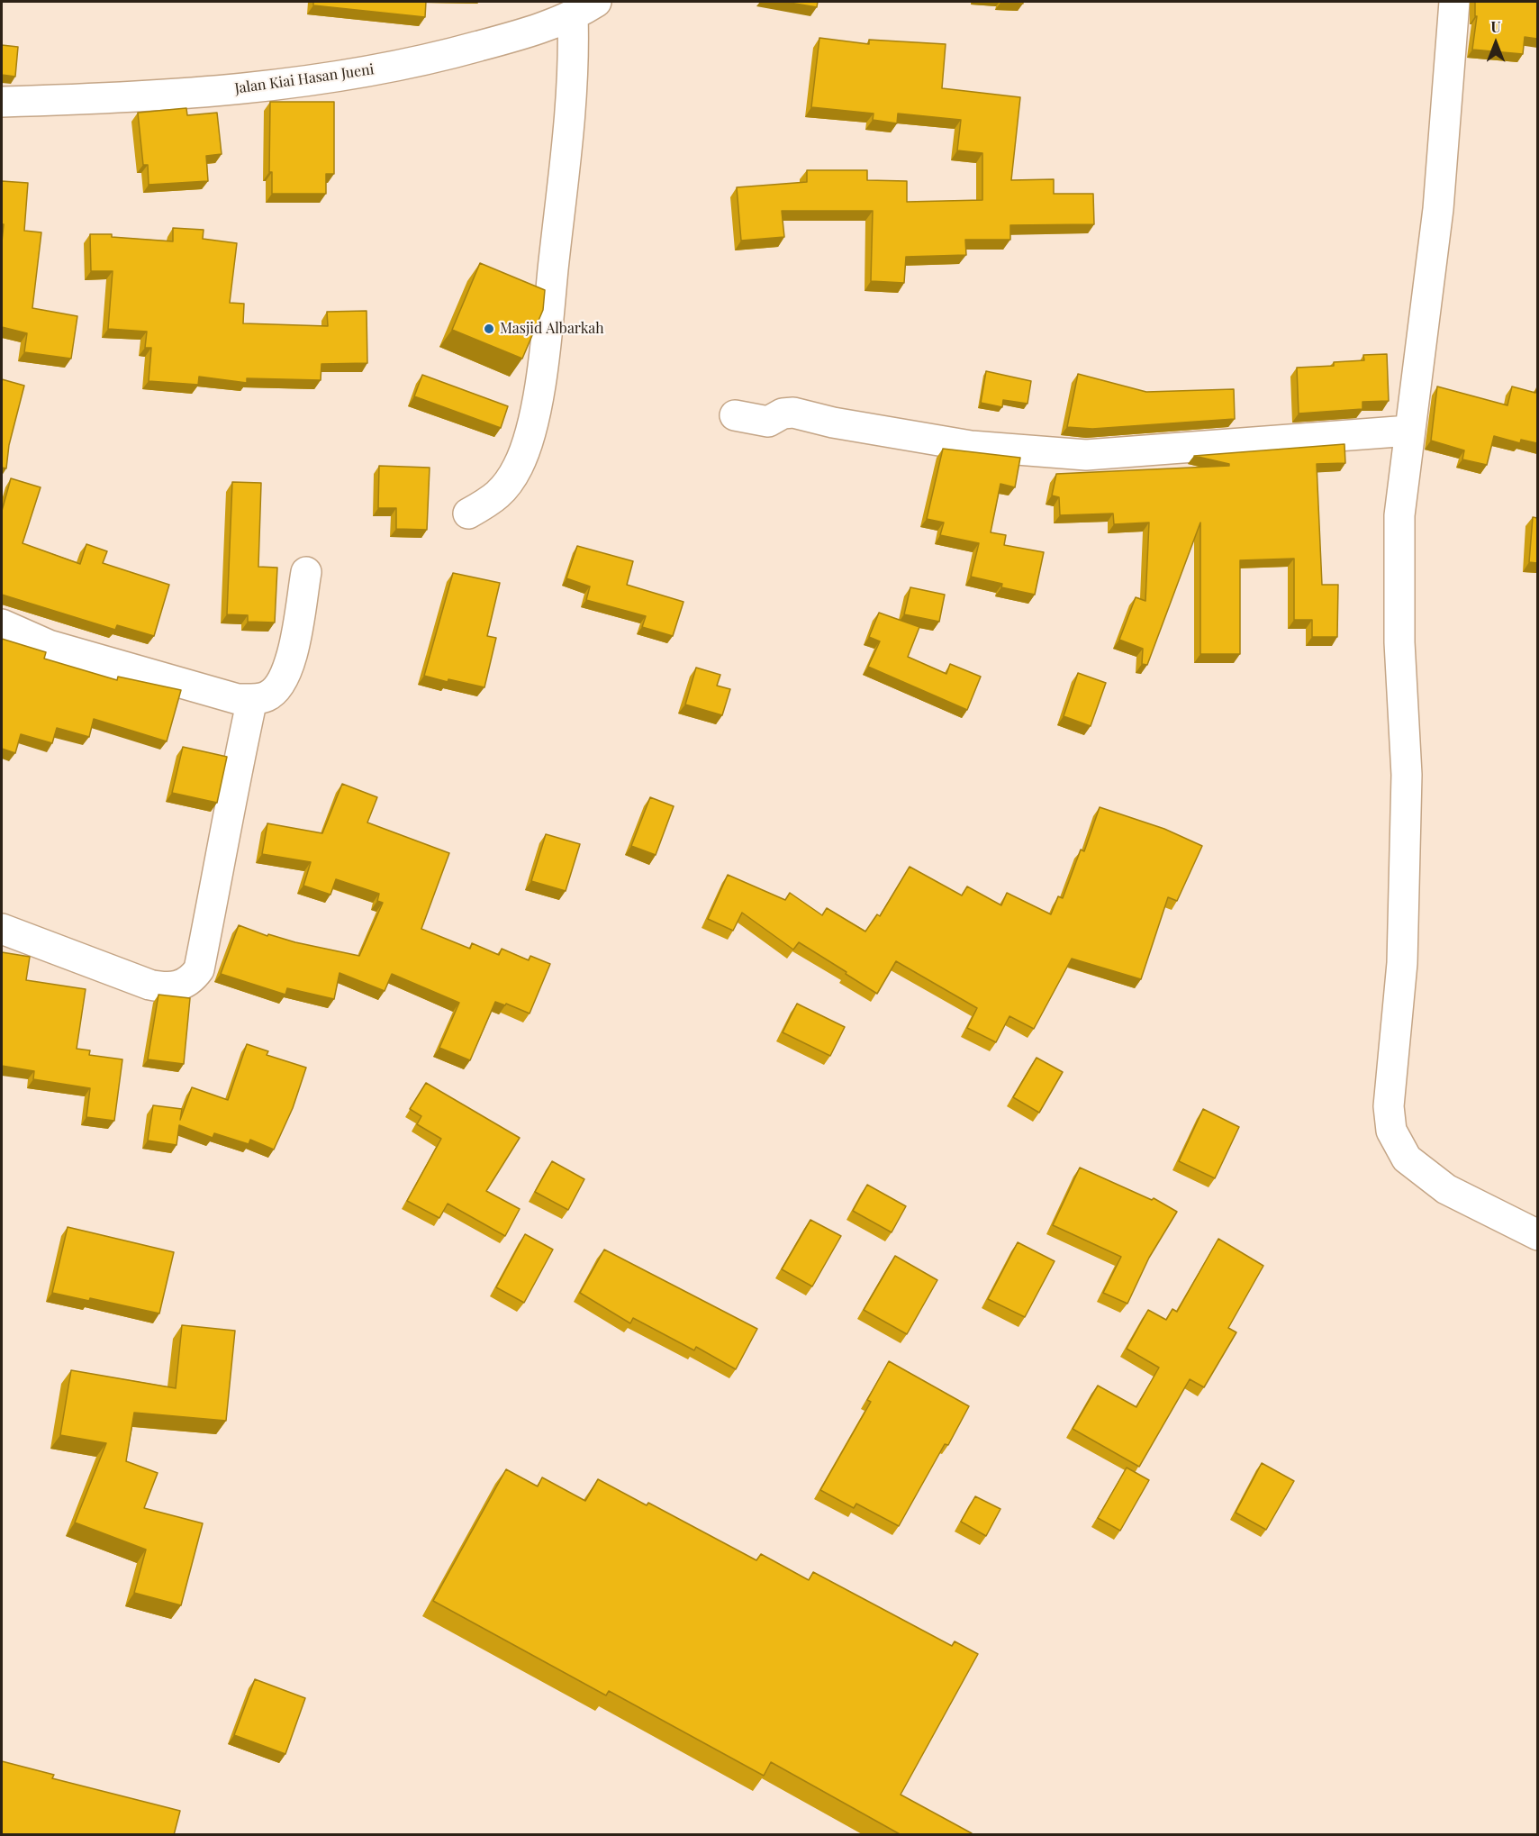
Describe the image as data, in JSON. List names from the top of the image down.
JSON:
{
  "streets": {
    "street": ["Jalan Kiai Hasan Jueni"]
  },
  "places": ["Masjid Albarkah"],
  "north": "top"
}
